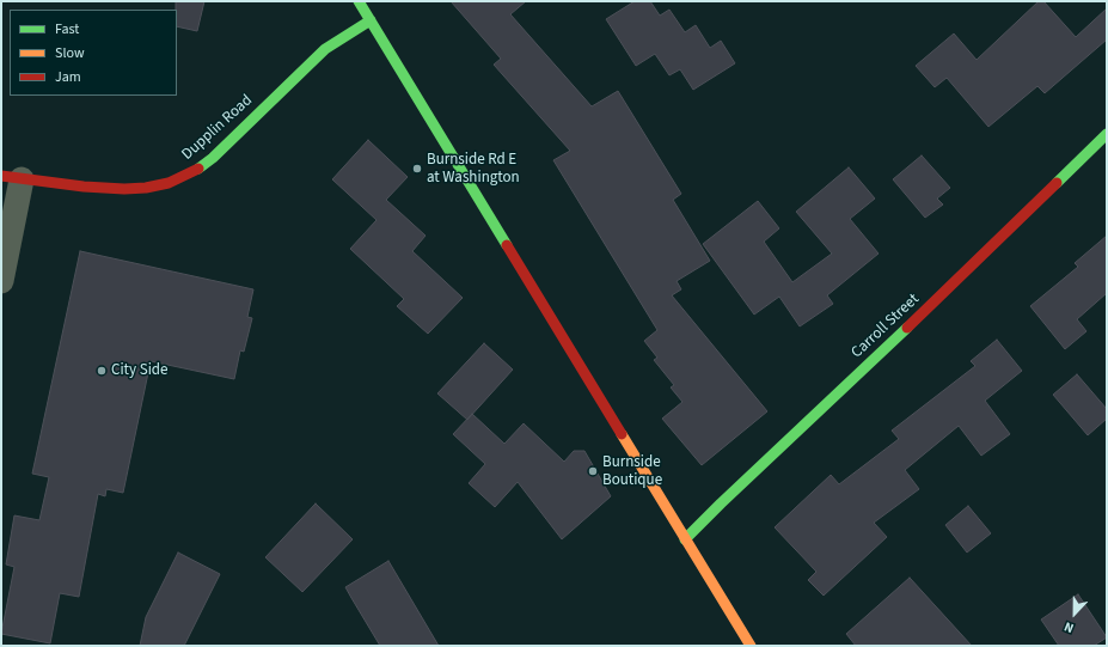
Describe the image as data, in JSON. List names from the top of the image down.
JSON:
{
  "streets": {
    "street": ["Dupplin Road", "Carroll Street"]
  },
  "places": ["Burnside Rd E at Washington", "City Side", "Burnside Boutique"],
  "legend": ["Fast", "Slow", "Jam"],
  "north": "bottom"
}
